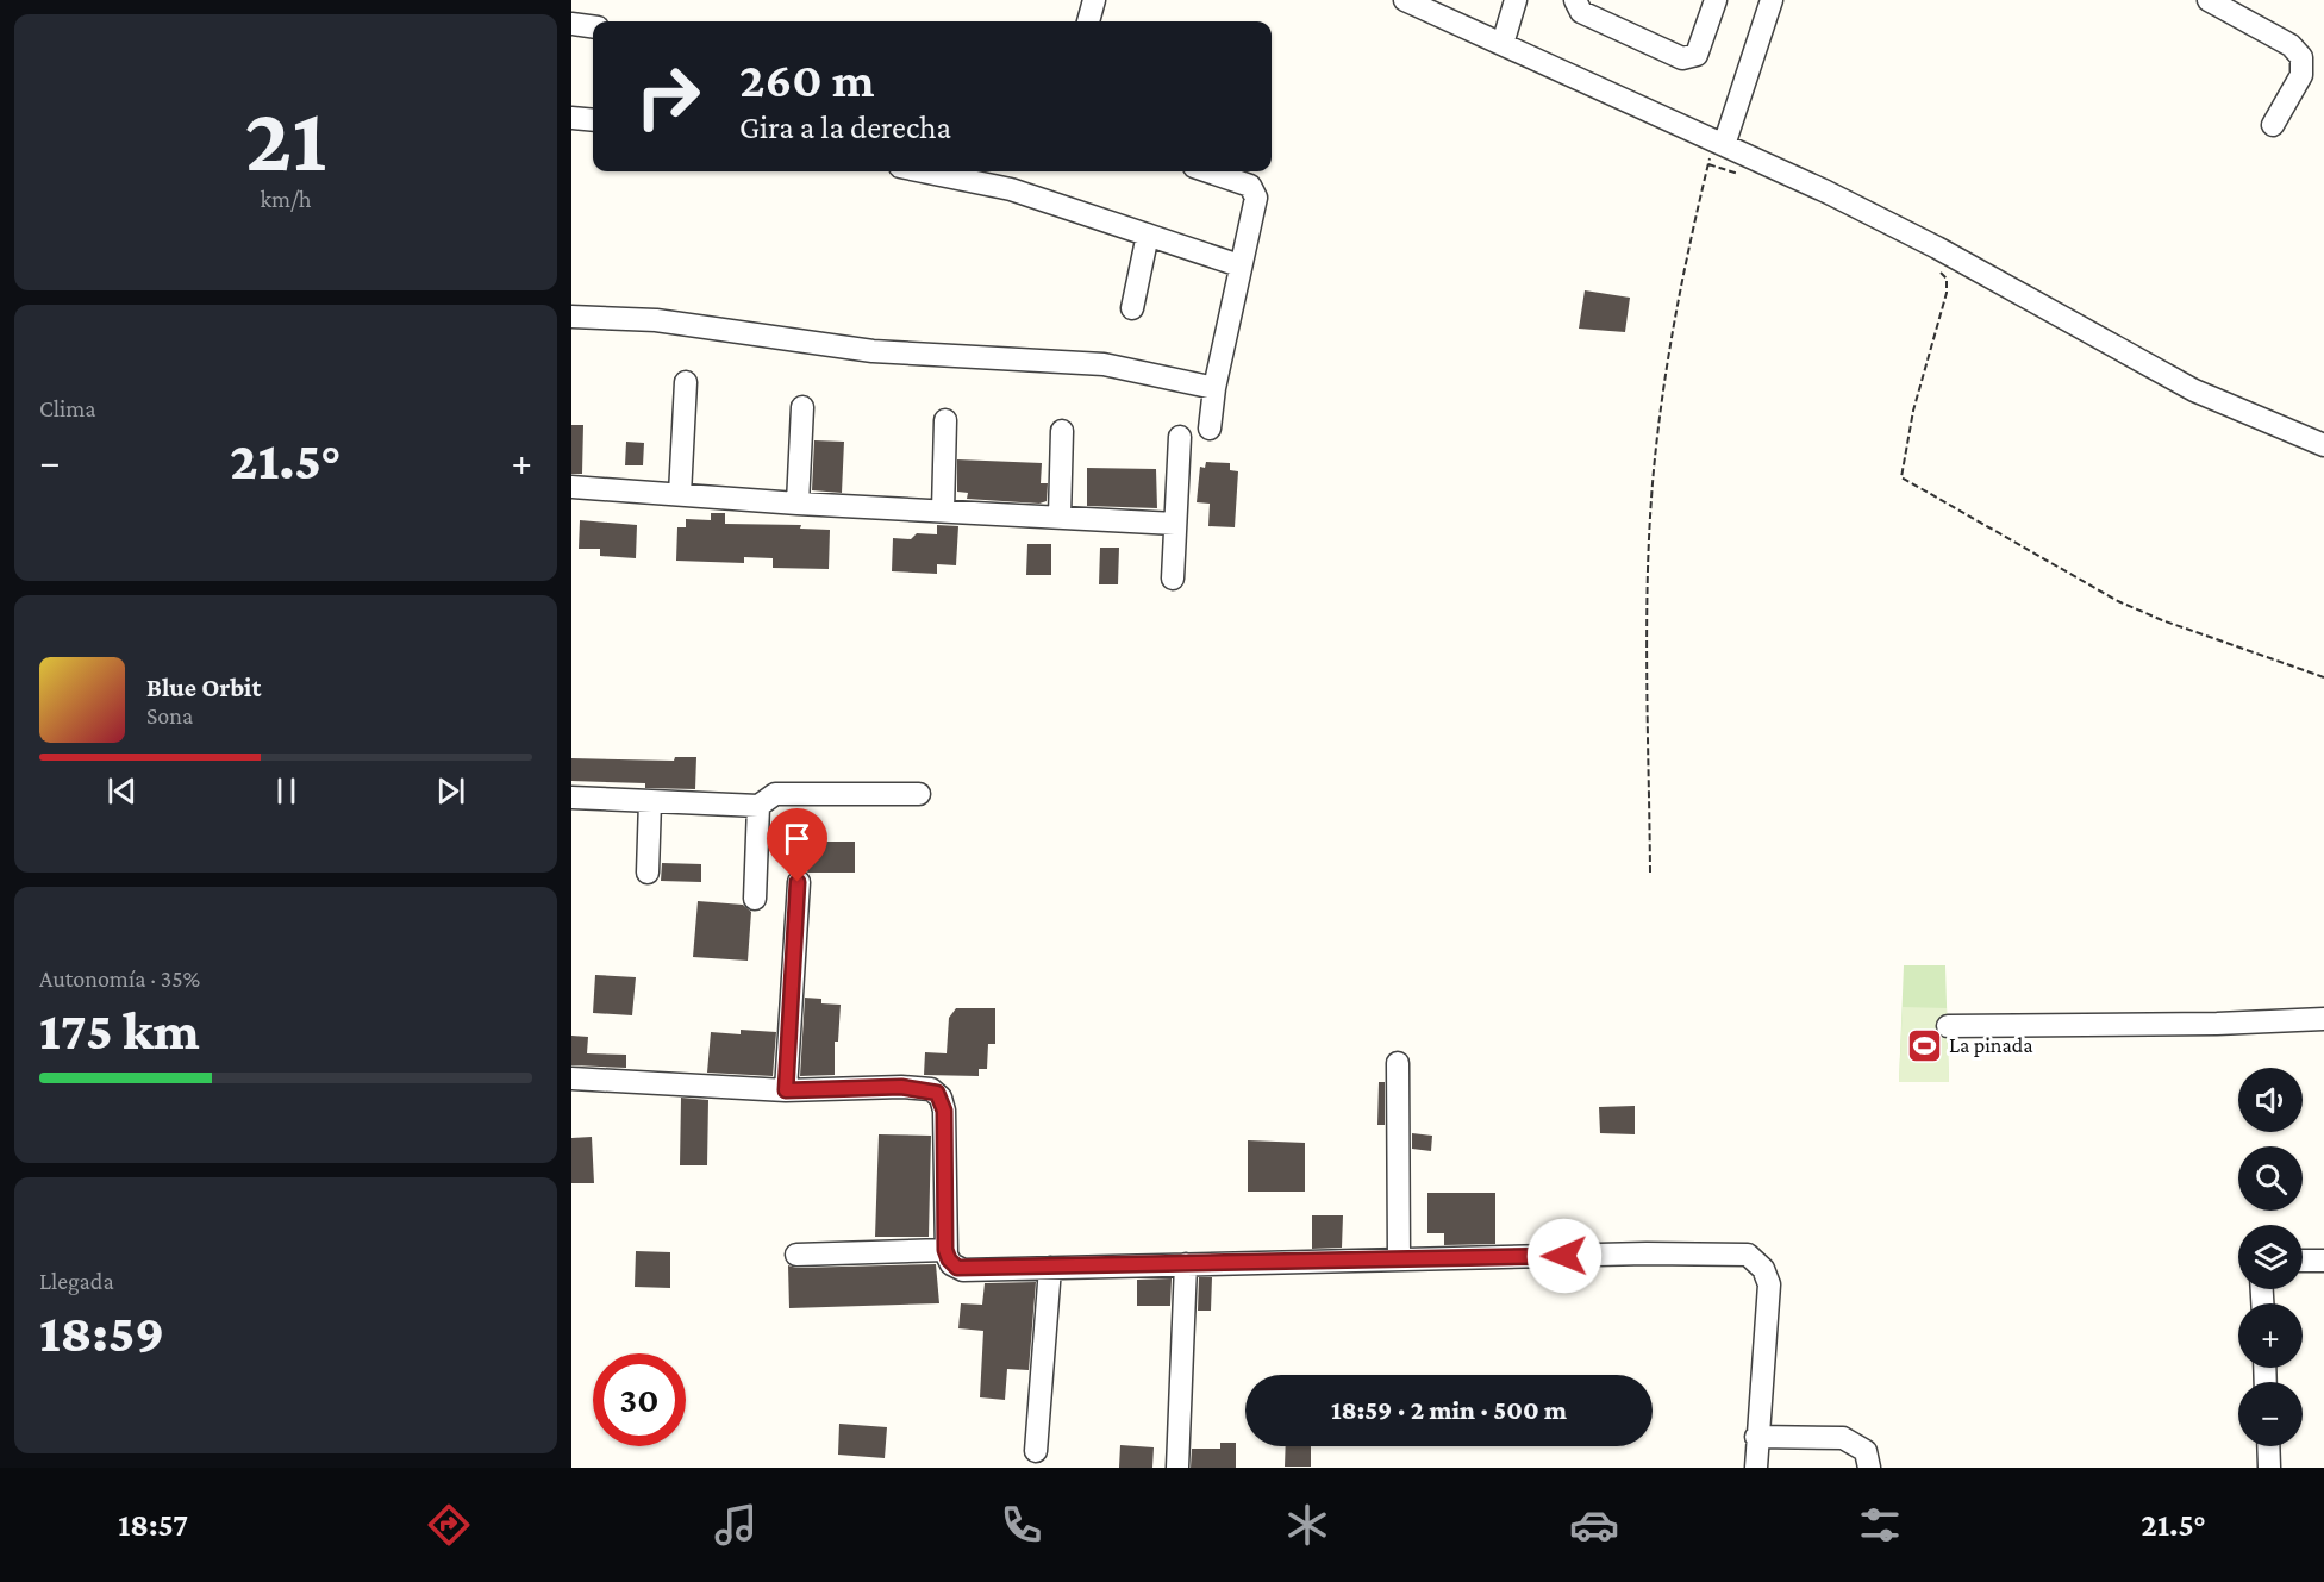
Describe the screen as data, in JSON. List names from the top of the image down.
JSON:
{
  "places": {
    "sports": ["La pinada"]
  },
  "page": {
    "tile": [
      ["21", "km/h"],
      "Clima",
      ["Autonomía · 35%", "175 km"],
      ["Llegada", "18:59"]
    ],
    "turn": ["260 m", "Gira a la derecha"],
    "heat": ["−", "21.5°", "+"],
    "song": ["Blue Orbit", "Sona"],
    "map_buttons": ["+", "−"],
    "limit": "30",
    "trip": "18:59 · 2 min · 500 m",
    "tabs": ["18:57", "21.5°"]
  }
}
